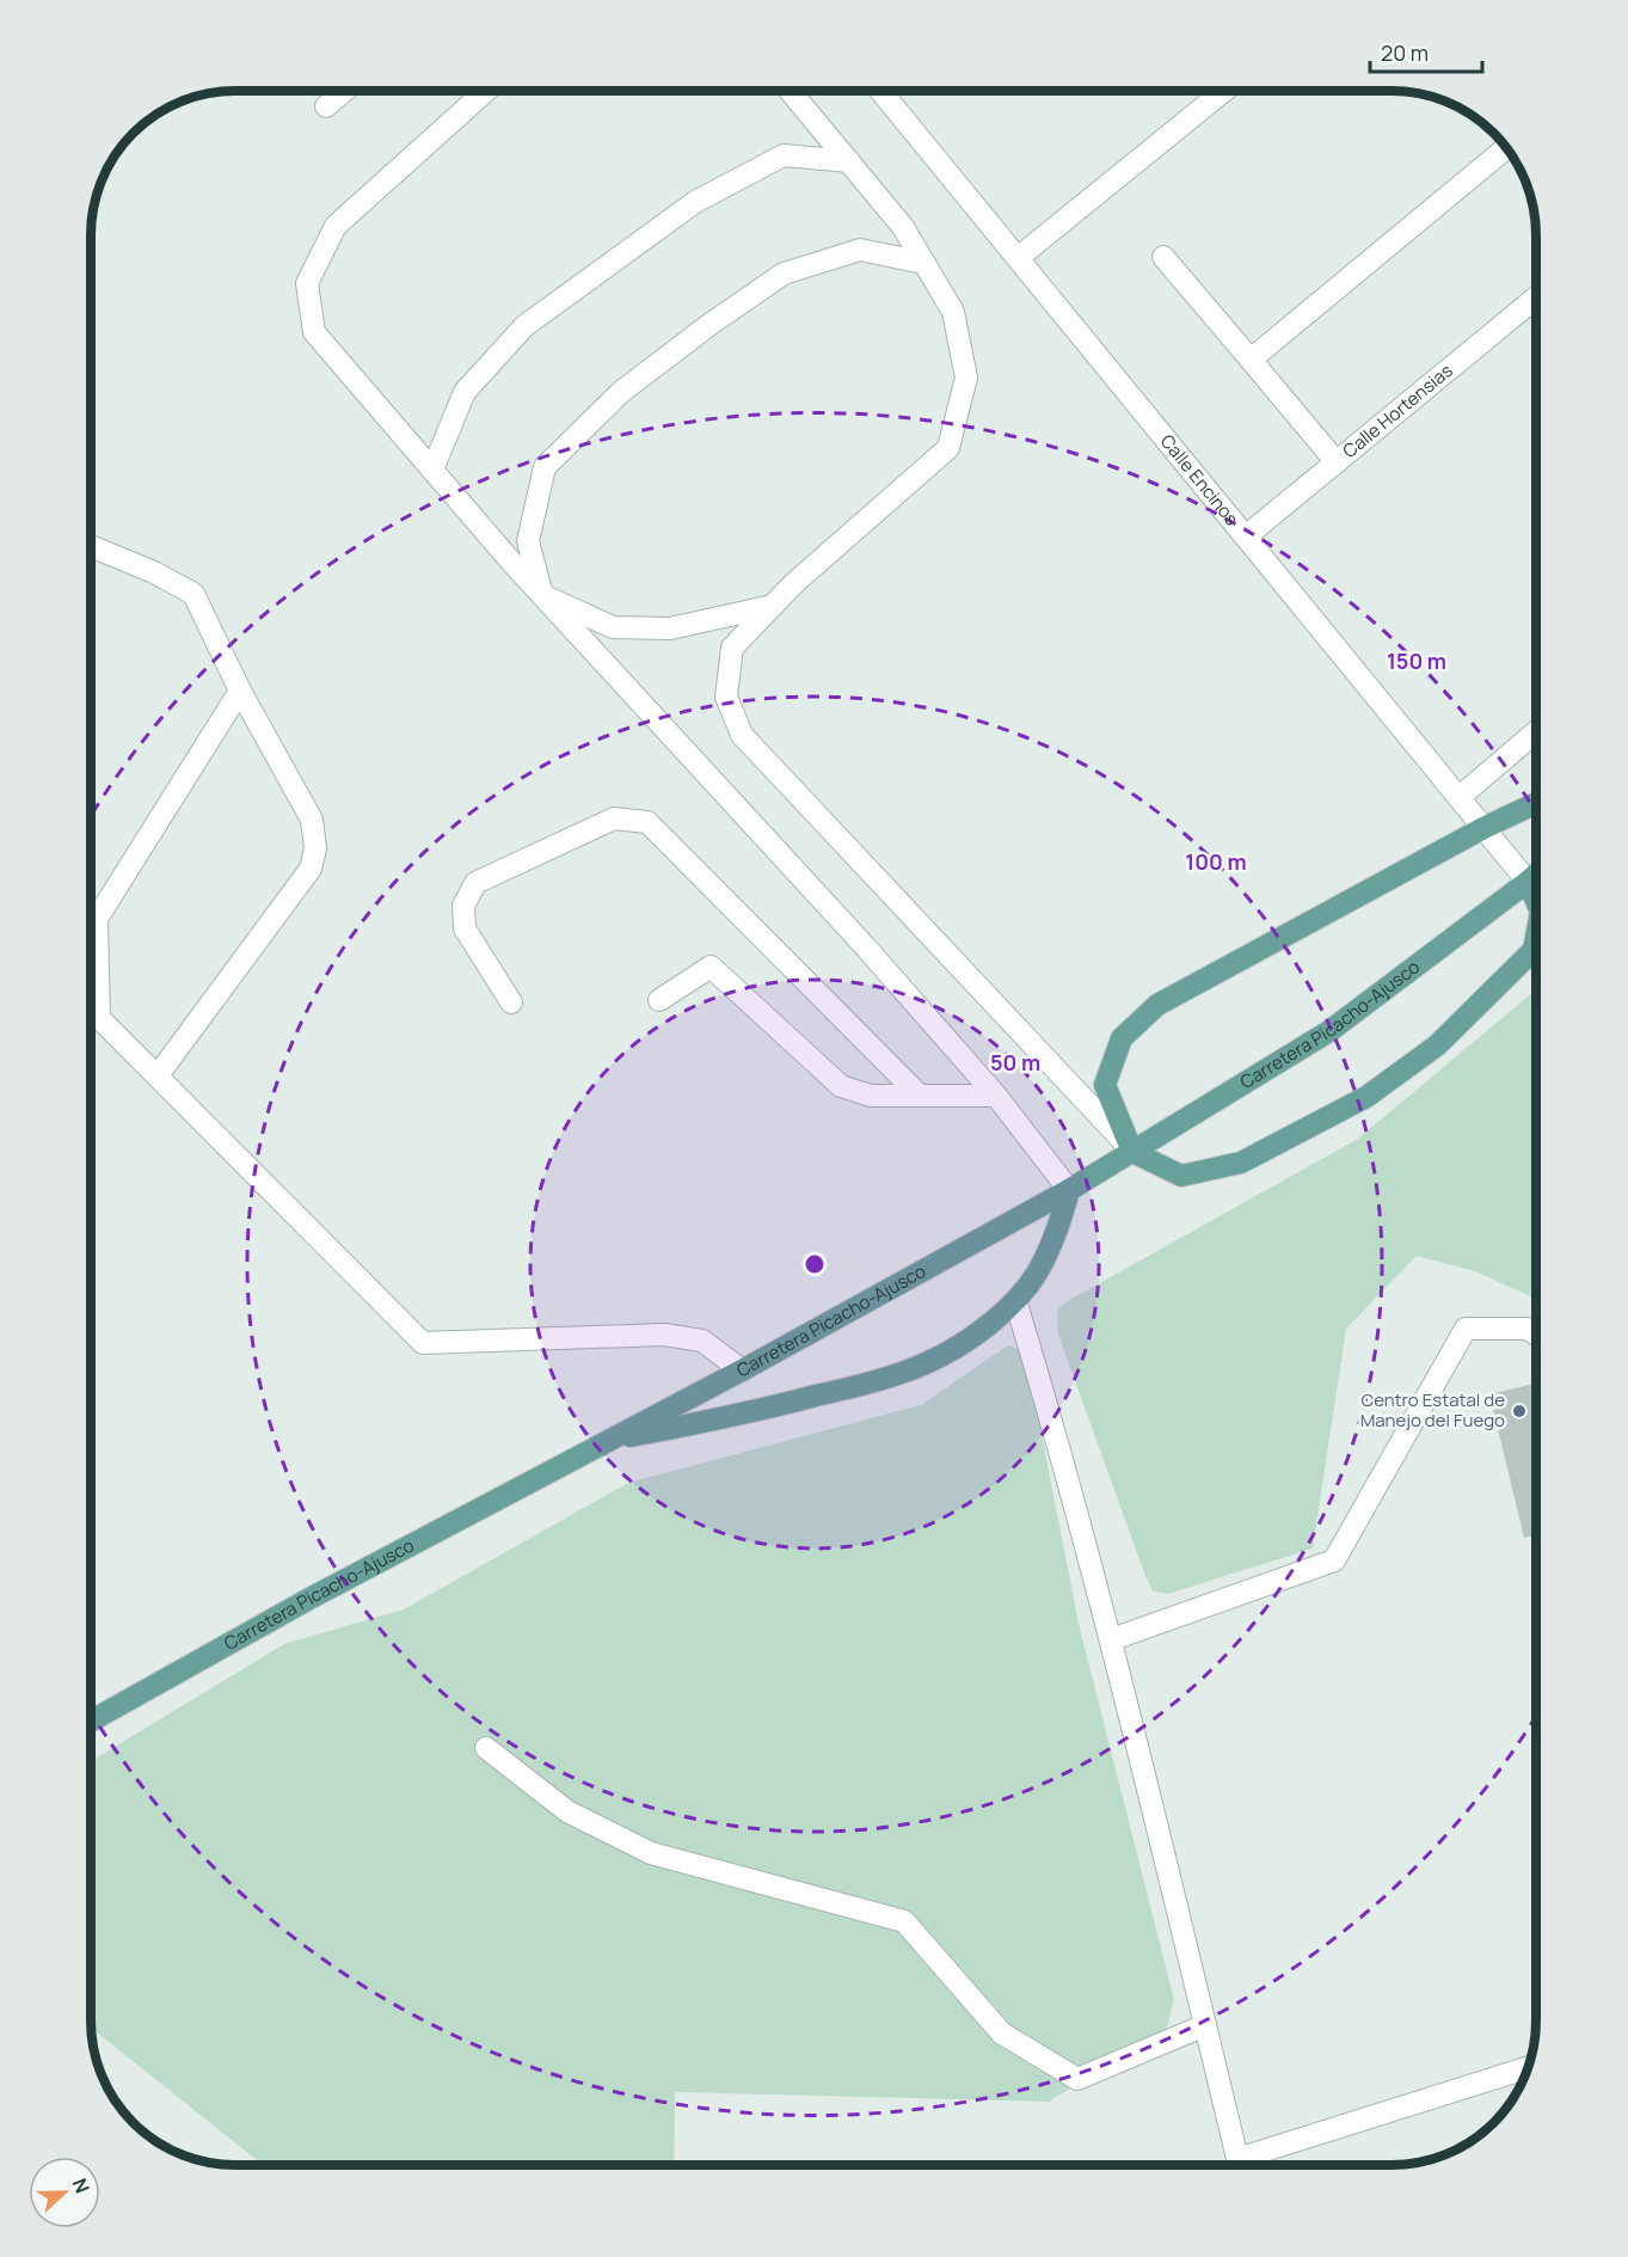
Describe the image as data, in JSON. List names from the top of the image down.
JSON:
{
  "streets": {
    "main road": ["Carretera Picacho-Ajusco"],
    "street": ["Calle Hortensias", "Calle Encinos"]
  },
  "crossings": [
    ["Calle Hortensias", "Calle Encinos"],
    ["Calle Encinos", "Carretera Picacho-Ajusco"]
  ],
  "places": ["Centro Estatal de Manejo del Fuego"],
  "scale_bar": "20 m",
  "north": "right",
  "rings": ["150 m", "100 m", "50 m"]
}
